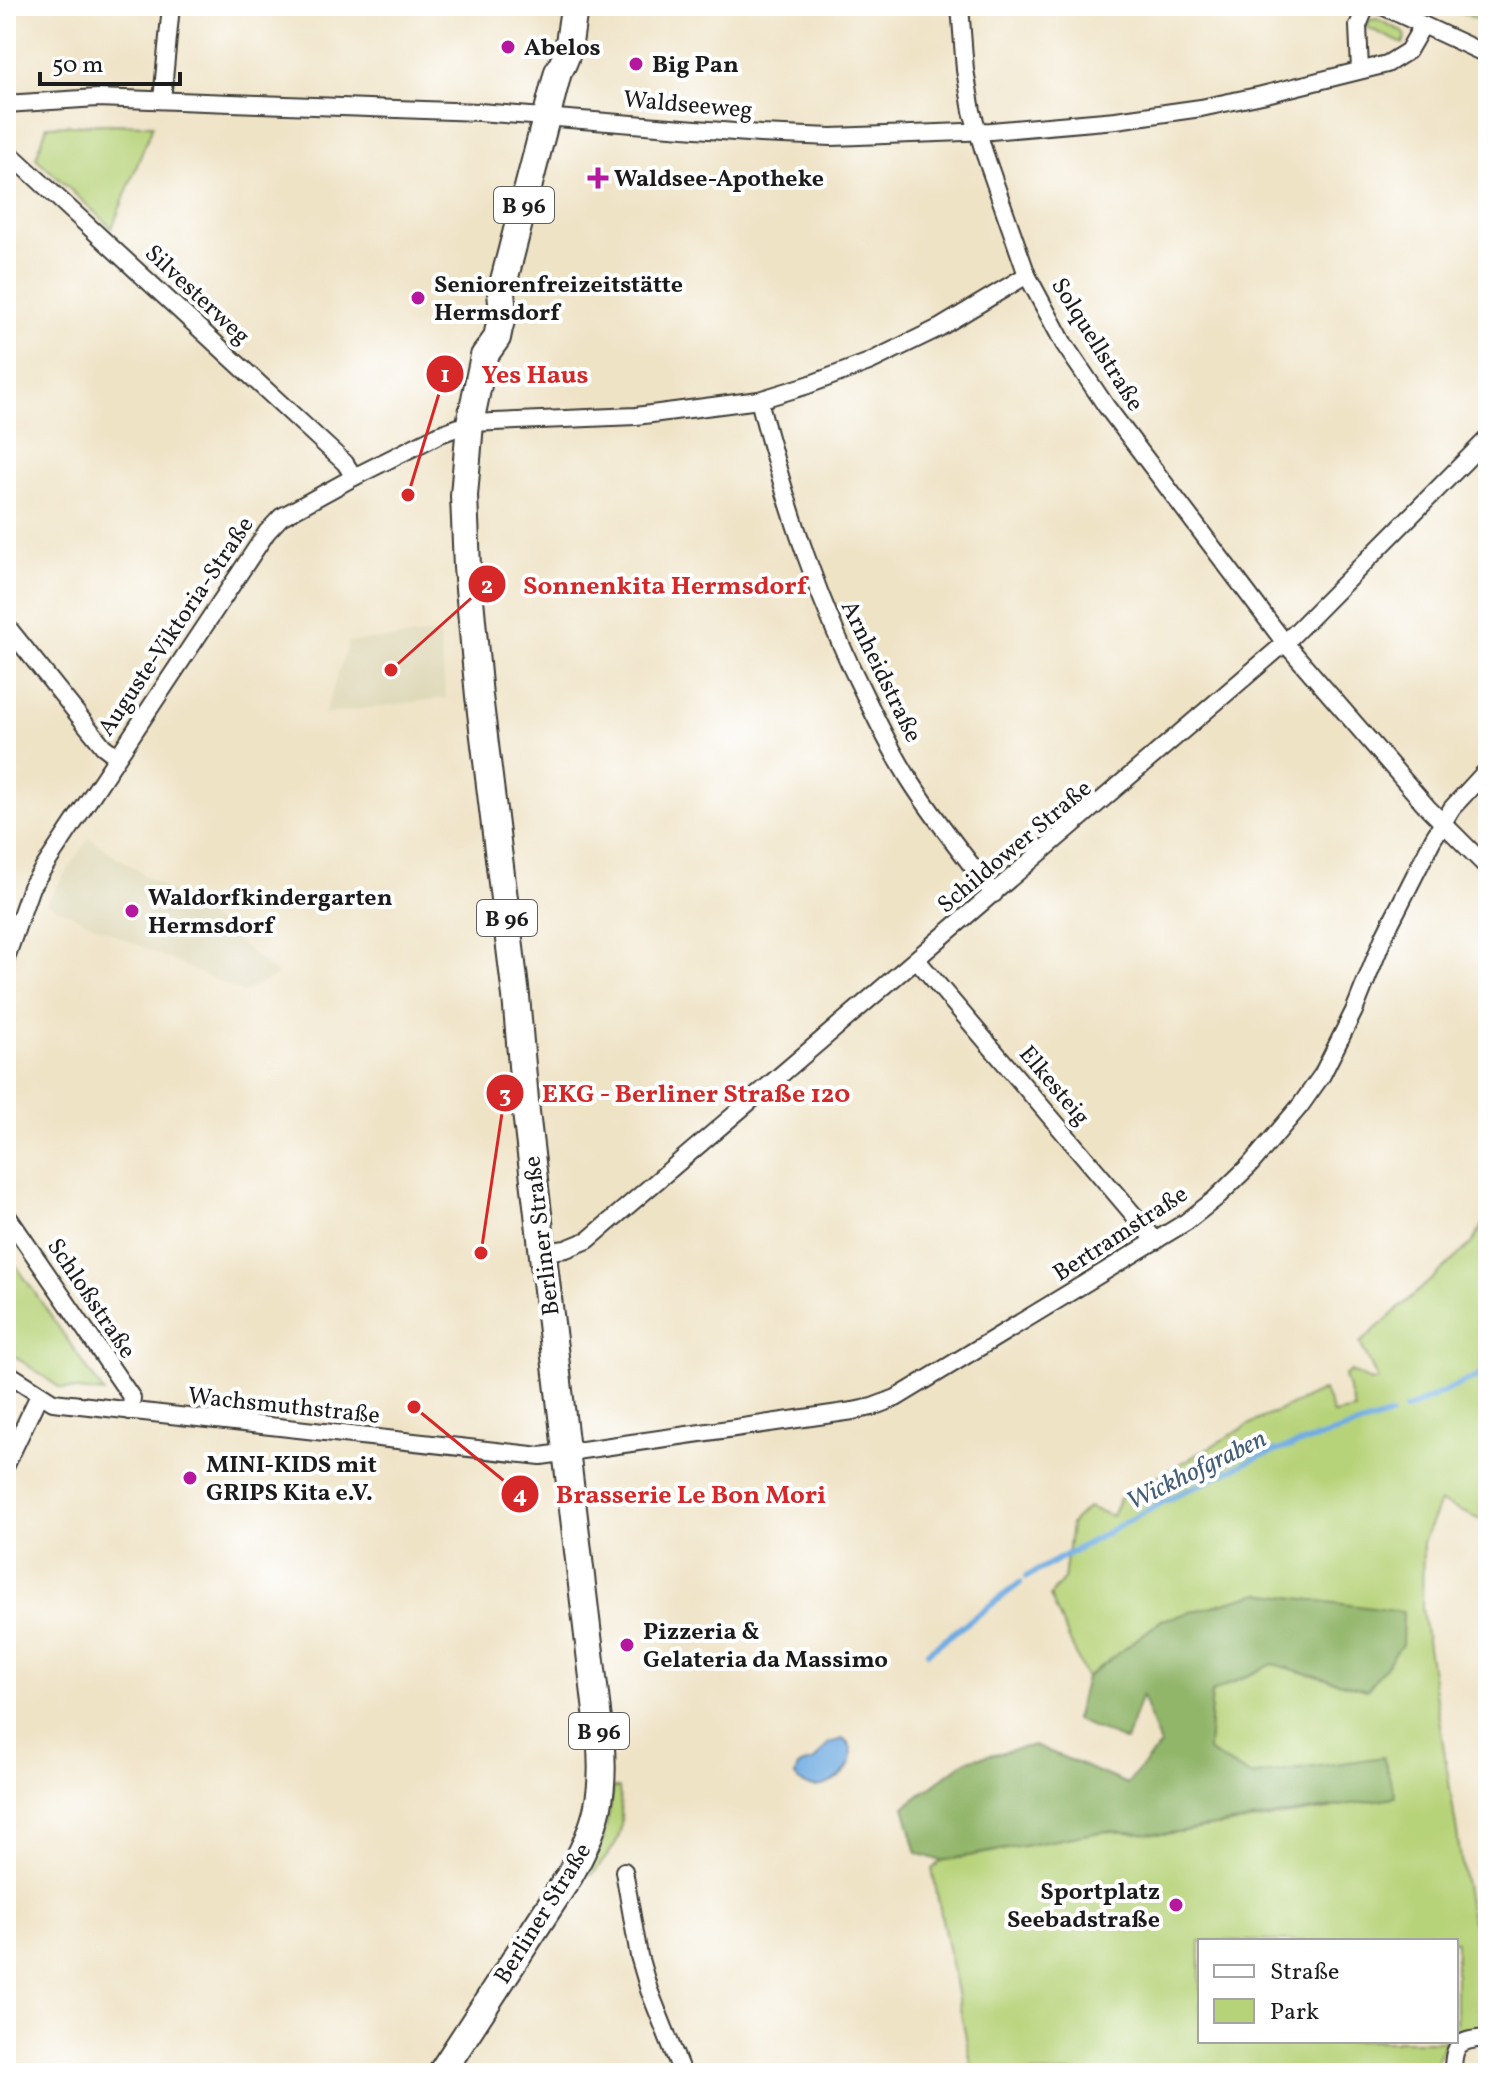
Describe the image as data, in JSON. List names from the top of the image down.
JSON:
{
  "streets": {
    "main road": ["B 96", "Berliner Straße"],
    "street": [
      "Waldseeweg",
      "Silvesterweg",
      "Solquellstraße",
      "Auguste-Viktoria-Straße",
      "Arnheidstraße",
      "Schildower Straße",
      "Elkesteig",
      "Bertramstraße",
      "Schloßstraße",
      "Wachsmuthstraße"
    ]
  },
  "crossings": [
    ["Waldseeweg", "Solquellstraße"],
    ["Waldseeweg", "Berliner Straße"],
    ["Silvesterweg", "Auguste-Viktoria-Straße"],
    ["Solquellstraße", "Auguste-Viktoria-Straße"],
    ["Solquellstraße", "Schildower Straße"],
    ["Solquellstraße", "Bertramstraße"],
    ["Auguste-Viktoria-Straße", "Arnheidstraße"],
    ["Auguste-Viktoria-Straße", "Berliner Straße"],
    ["Arnheidstraße", "Schildower Straße"],
    ["Schildower Straße", "Elkesteig"],
    ["Schildower Straße", "Berliner Straße"],
    ["Elkesteig", "Bertramstraße"],
    ["Bertramstraße", "Berliner Straße"],
    ["Bertramstraße", "Wachsmuthstraße"],
    ["Berliner Straße", "Wachsmuthstraße"],
    ["Schloßstraße", "Wachsmuthstraße"]
  ],
  "water": ["Wickhofgraben"],
  "places": {
    "other": [
      "Abelos",
      "Big Pan",
      "Seniorenfreizeitstätte Hermsdorf",
      "Yes Haus",
      "Sonnenkita Hermsdorf",
      "Waldorfkindergarten Hermsdorf",
      "EKG - Berliner Straße 120",
      "Brasserie Le Bon Mori",
      "MINI-KIDS mit GRIPS Kita e.V.",
      "Pizzeria & Gelateria da Massimo",
      "Sportplatz Seebadstraße"
    ],
    "health": ["Waldsee-Apotheke"]
  },
  "legend": ["Straße", "Park"],
  "scale_bar": "50 m"
}
